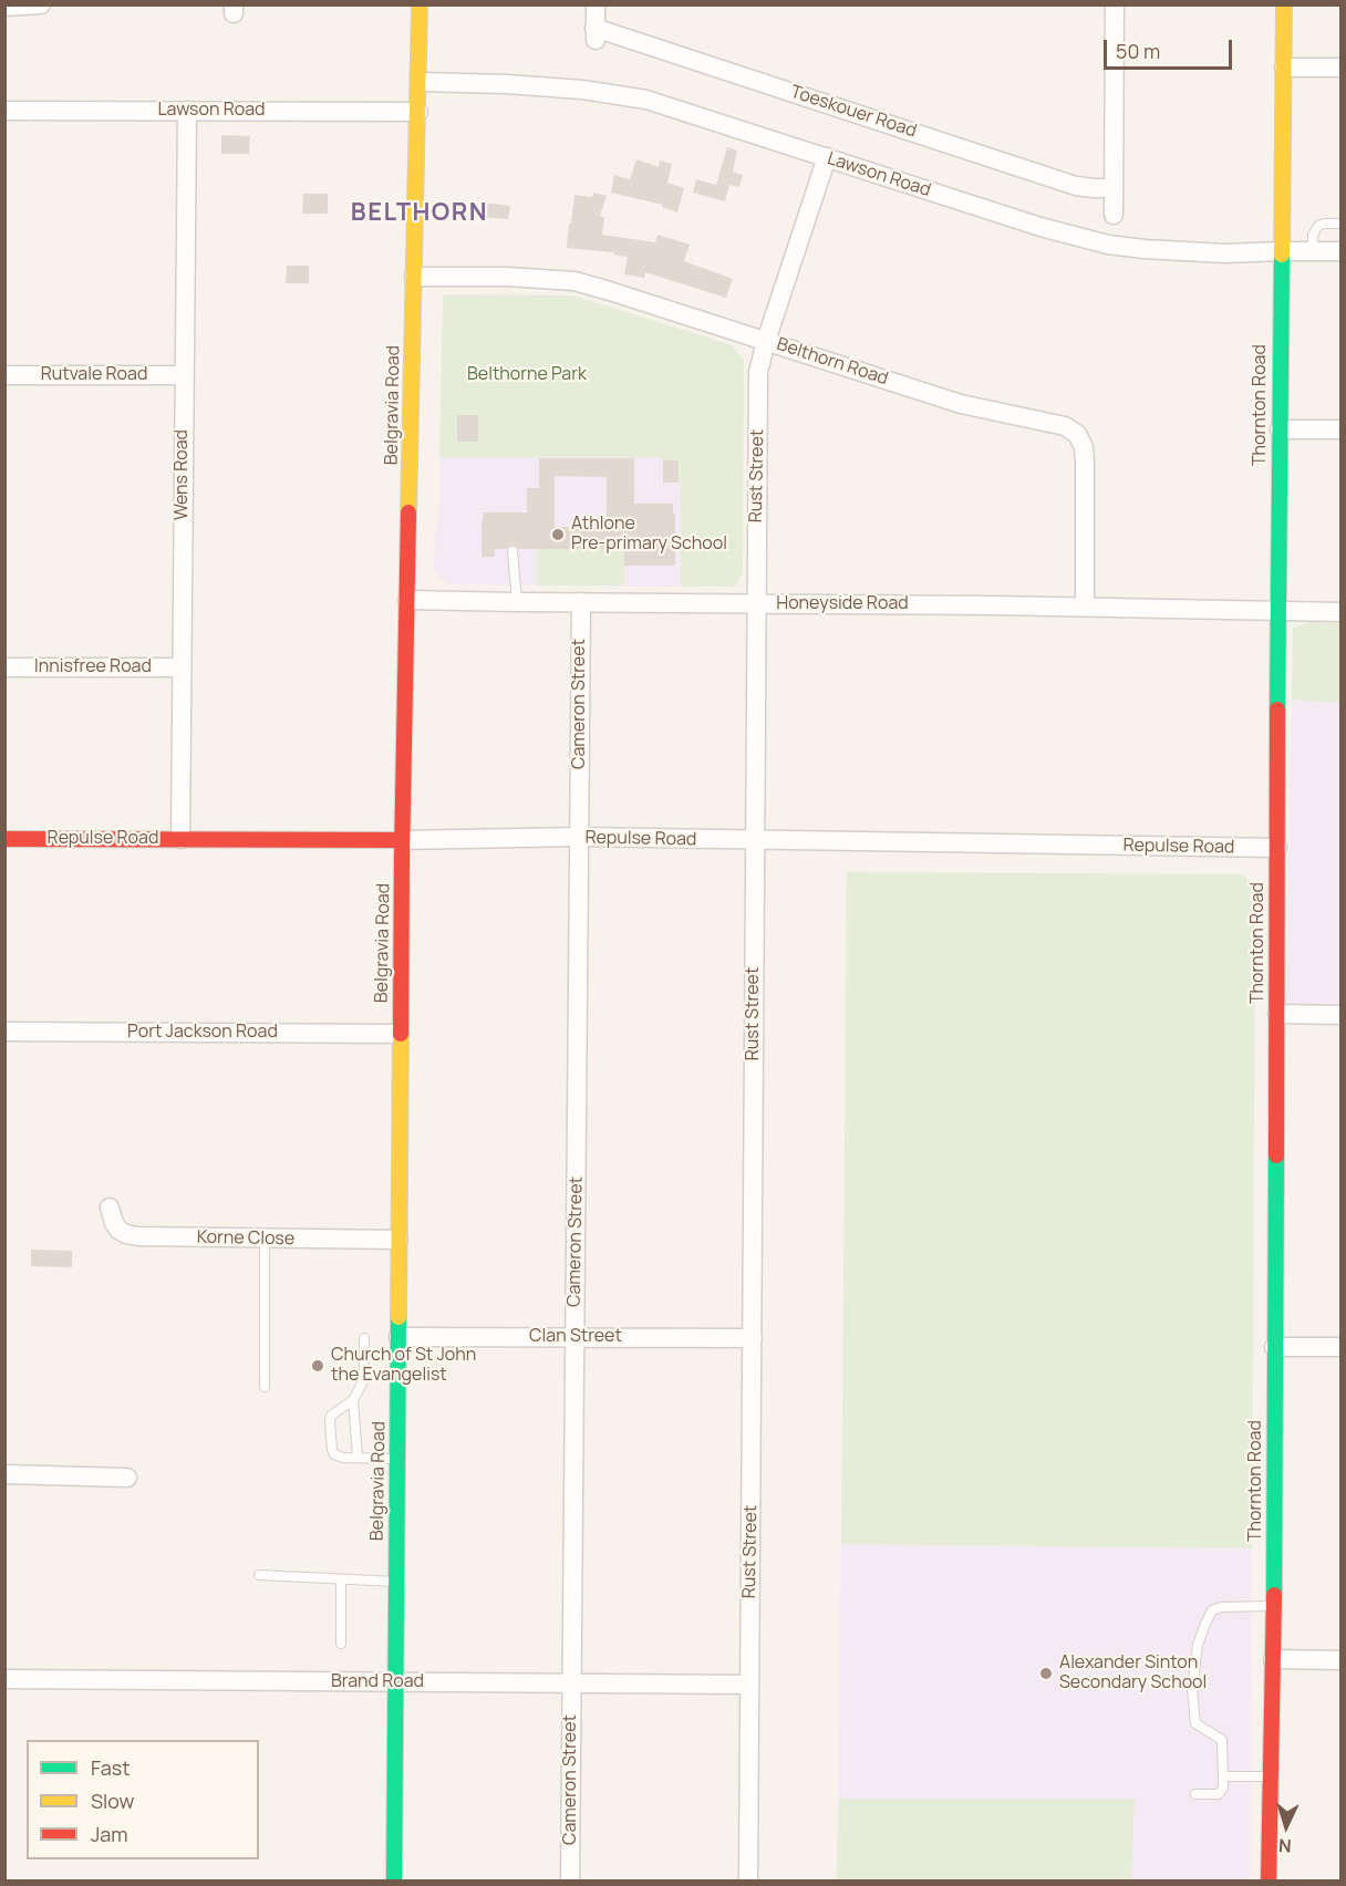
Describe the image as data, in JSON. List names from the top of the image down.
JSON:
{
  "streets": {
    "street": [
      "Lawson Road",
      "Toeskouer Road",
      "Belthorn Road",
      "Rutvale Road",
      "Belgravia Road",
      "Thornton Road",
      "Wens Road",
      "Rust Street",
      "Honeyside Road",
      "Innisfree Road",
      "Cameron Street",
      "Repulse Road",
      "Port Jackson Road",
      "Korne Close",
      "Clan Street",
      "Brand Road"
    ]
  },
  "crossings": [
    ["Lawson Road", "Belgravia Road"],
    ["Lawson Road", "Thornton Road"],
    ["Lawson Road", "Wens Road"],
    ["Lawson Road", "Rust Street"],
    ["Belthorn Road", "Belgravia Road"],
    ["Belthorn Road", "Rust Street"],
    ["Belthorn Road", "Honeyside Road"],
    ["Rutvale Road", "Wens Road"],
    ["Belgravia Road", "Honeyside Road"],
    ["Belgravia Road", "Repulse Road"],
    ["Belgravia Road", "Port Jackson Road"],
    ["Belgravia Road", "Korne Close"],
    ["Belgravia Road", "Clan Street"],
    ["Belgravia Road", "Brand Road"],
    ["Thornton Road", "Honeyside Road"],
    ["Thornton Road", "Repulse Road"],
    ["Wens Road", "Innisfree Road"],
    ["Wens Road", "Repulse Road"],
    ["Rust Street", "Honeyside Road"],
    ["Rust Street", "Repulse Road"],
    ["Rust Street", "Clan Street"],
    ["Rust Street", "Brand Road"],
    ["Honeyside Road", "Cameron Street"],
    ["Cameron Street", "Repulse Road"],
    ["Cameron Street", "Clan Street"],
    ["Cameron Street", "Brand Road"]
  ],
  "districts": ["BELTHORN"],
  "parks": ["Belthorne Park"],
  "places": ["Athlone Pre-primary School", "Church of St John the Evangelist", "Alexander Sinton Secondary School"],
  "legend": ["Fast", "Slow", "Jam"],
  "scale_bar": "50 m",
  "north": "bottom"
}
